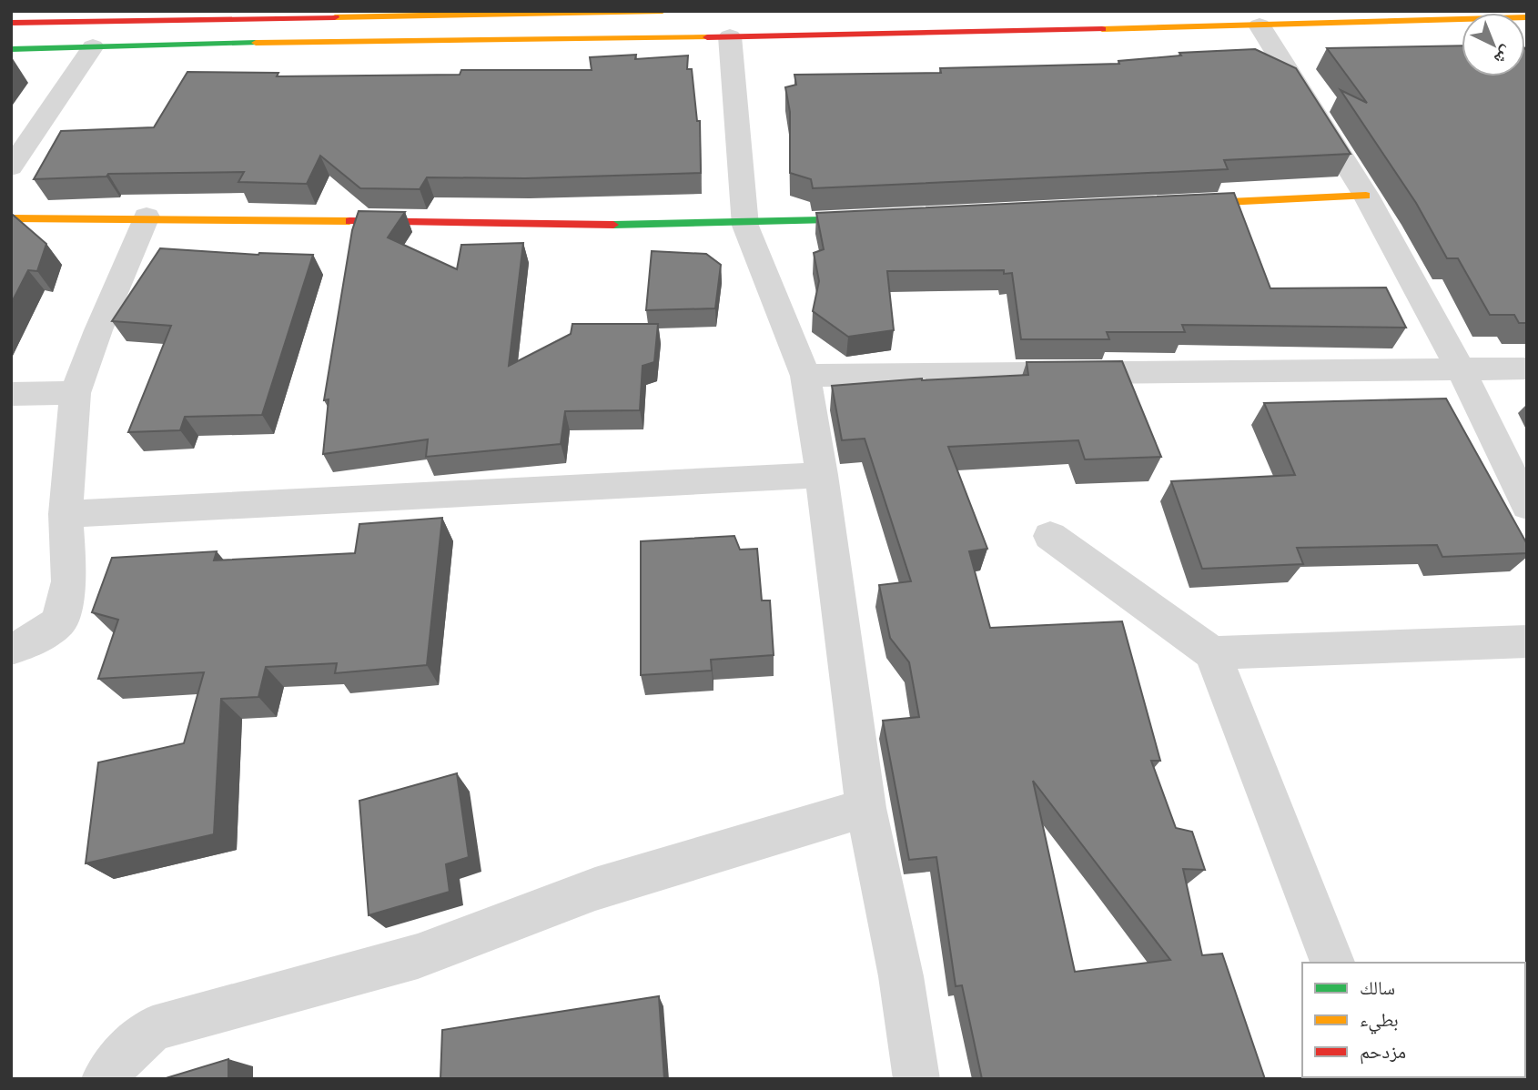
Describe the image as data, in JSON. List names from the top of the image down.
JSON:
{
  "legend": ["سالك", "بطيء", "مزدحم"],
  "north": "bottom right"
}
